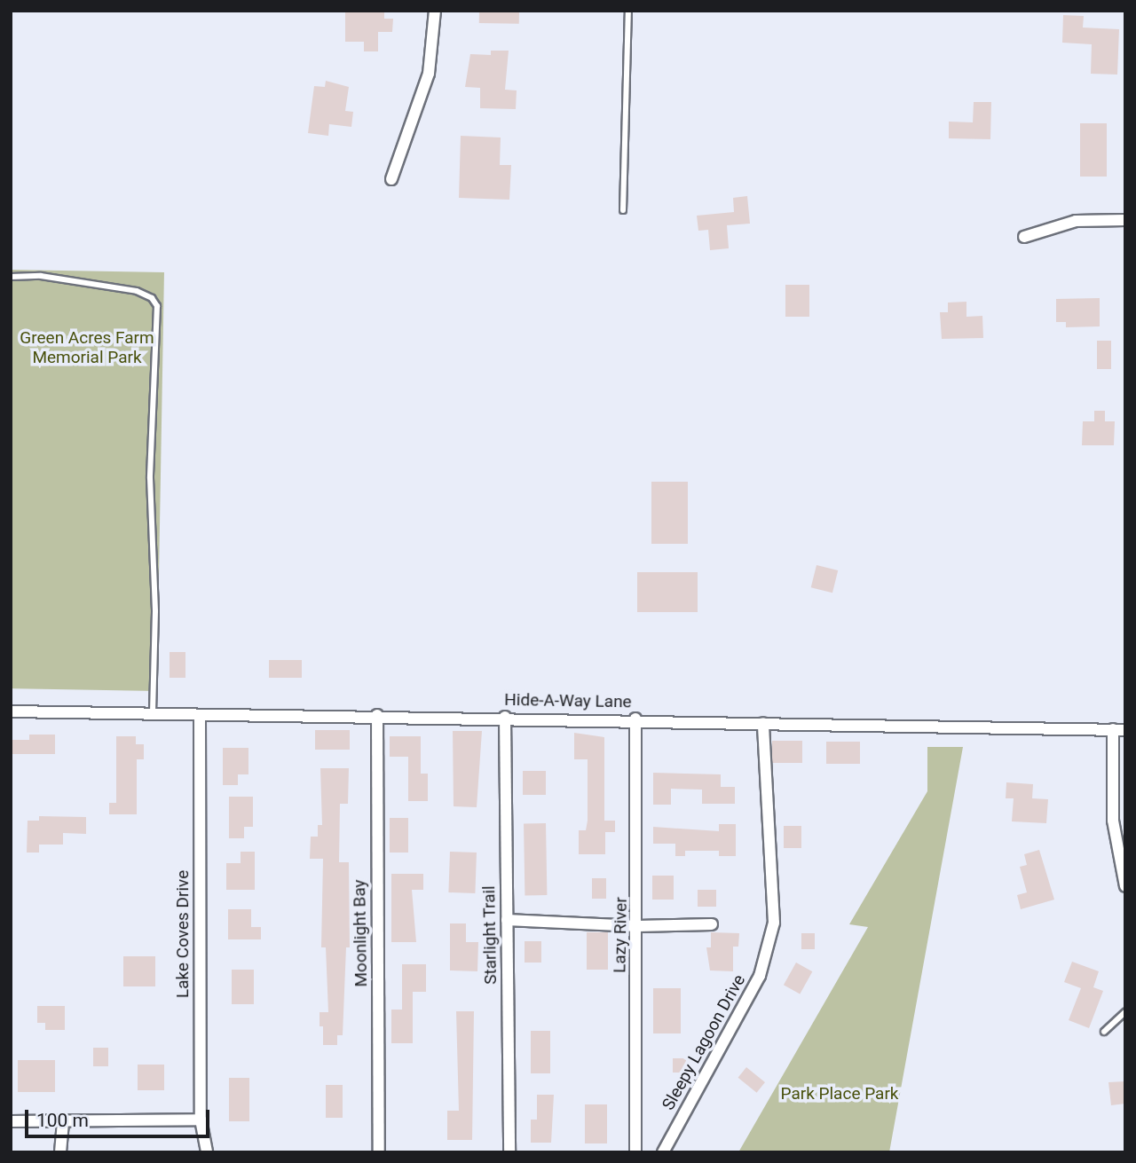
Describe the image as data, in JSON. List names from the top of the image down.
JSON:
{
  "streets": {
    "street": [
      "Hide-A-Way Lane",
      "Moonlight Bay",
      "Lake Coves Drive",
      "Starlight Trail",
      "Lazy River",
      "Sleepy Lagoon Drive"
    ]
  },
  "crossings": [
    ["Hide-A-Way Lane", "Moonlight Bay"],
    ["Hide-A-Way Lane", "Lake Coves Drive"],
    ["Hide-A-Way Lane", "Starlight Trail"],
    ["Hide-A-Way Lane", "Lazy River"],
    ["Hide-A-Way Lane", "Sleepy Lagoon Drive"]
  ],
  "parks": ["Green Acres Farm Memorial Park", "Park Place Park"],
  "scale_bar": "100 m"
}
